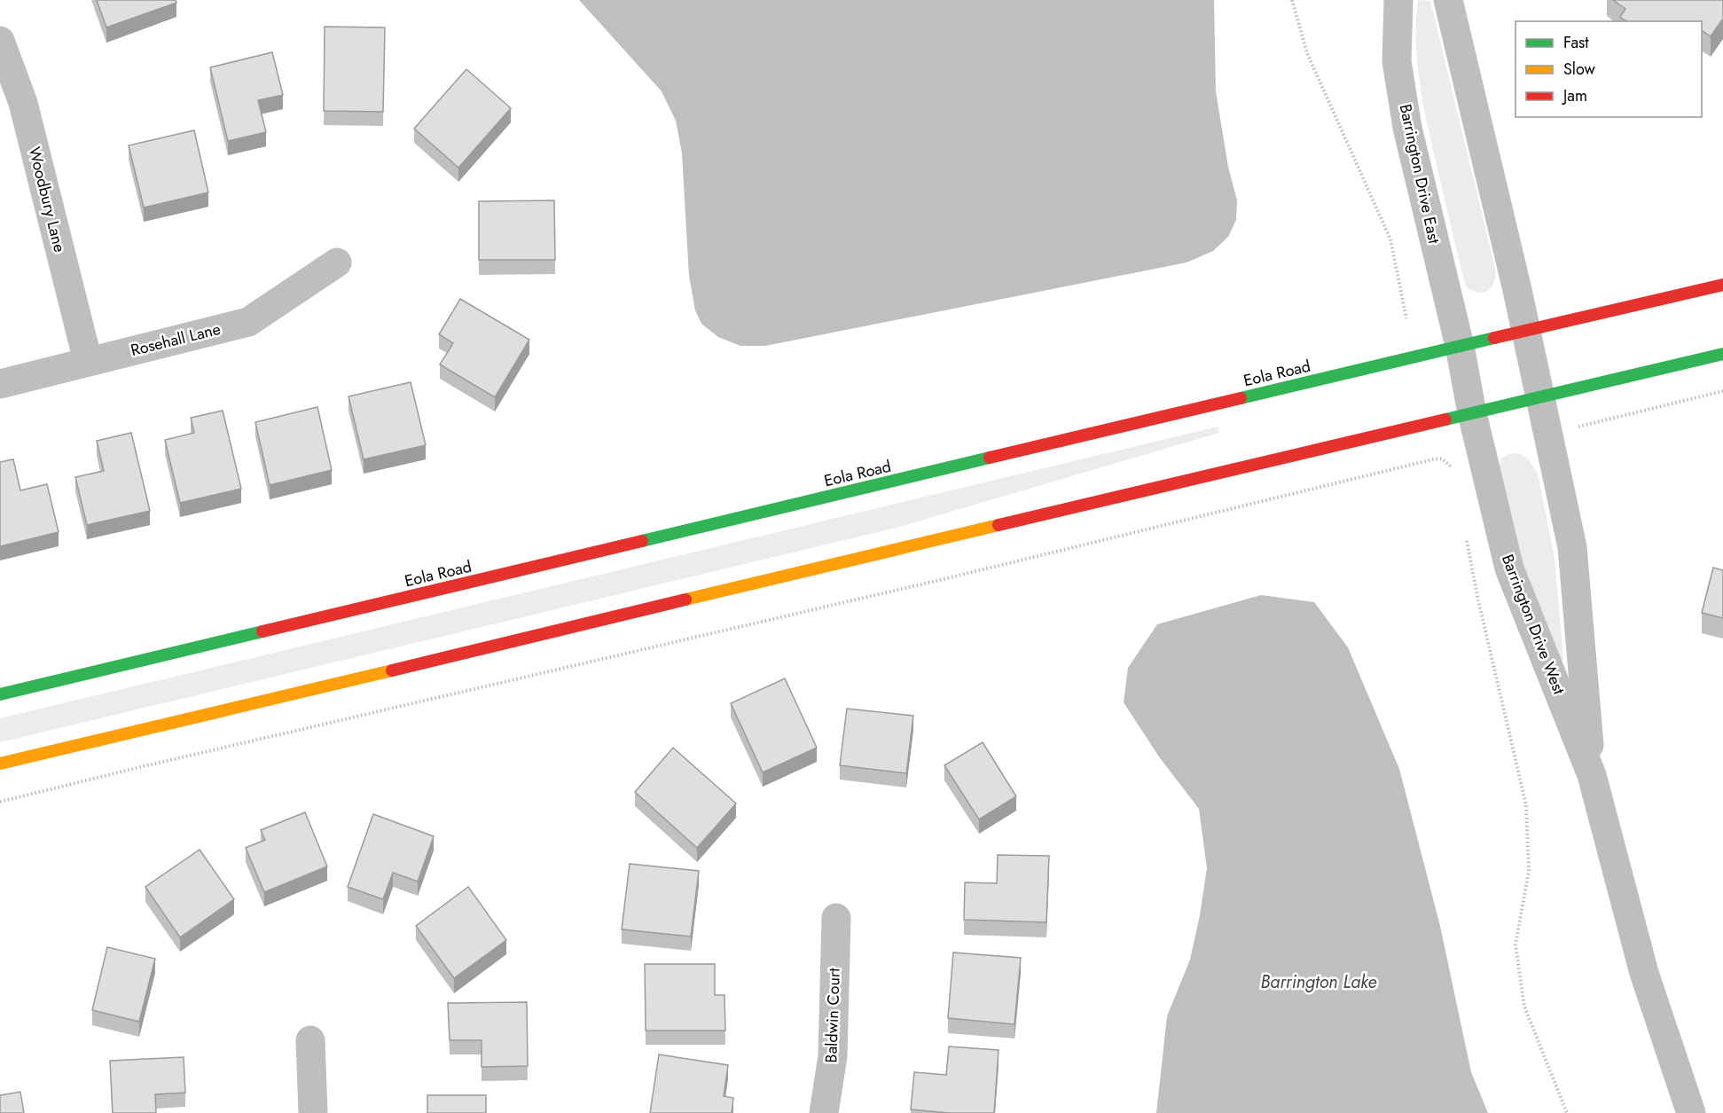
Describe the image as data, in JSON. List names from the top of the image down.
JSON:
{
  "streets": {
    "street": [
      "Barrington Drive East",
      "Woodbury Lane",
      "Rosehall Lane",
      "Eola Road",
      "Barrington Drive West",
      "Baldwin Court"
    ]
  },
  "crossings": [
    ["Barrington Drive East", "Eola Road"],
    ["Barrington Drive East", "Barrington Drive West"],
    ["Woodbury Lane", "Rosehall Lane"],
    ["Eola Road", "Barrington Drive West"]
  ],
  "water": ["Barrington Lake"],
  "legend": ["Fast", "Slow", "Jam"]
}
